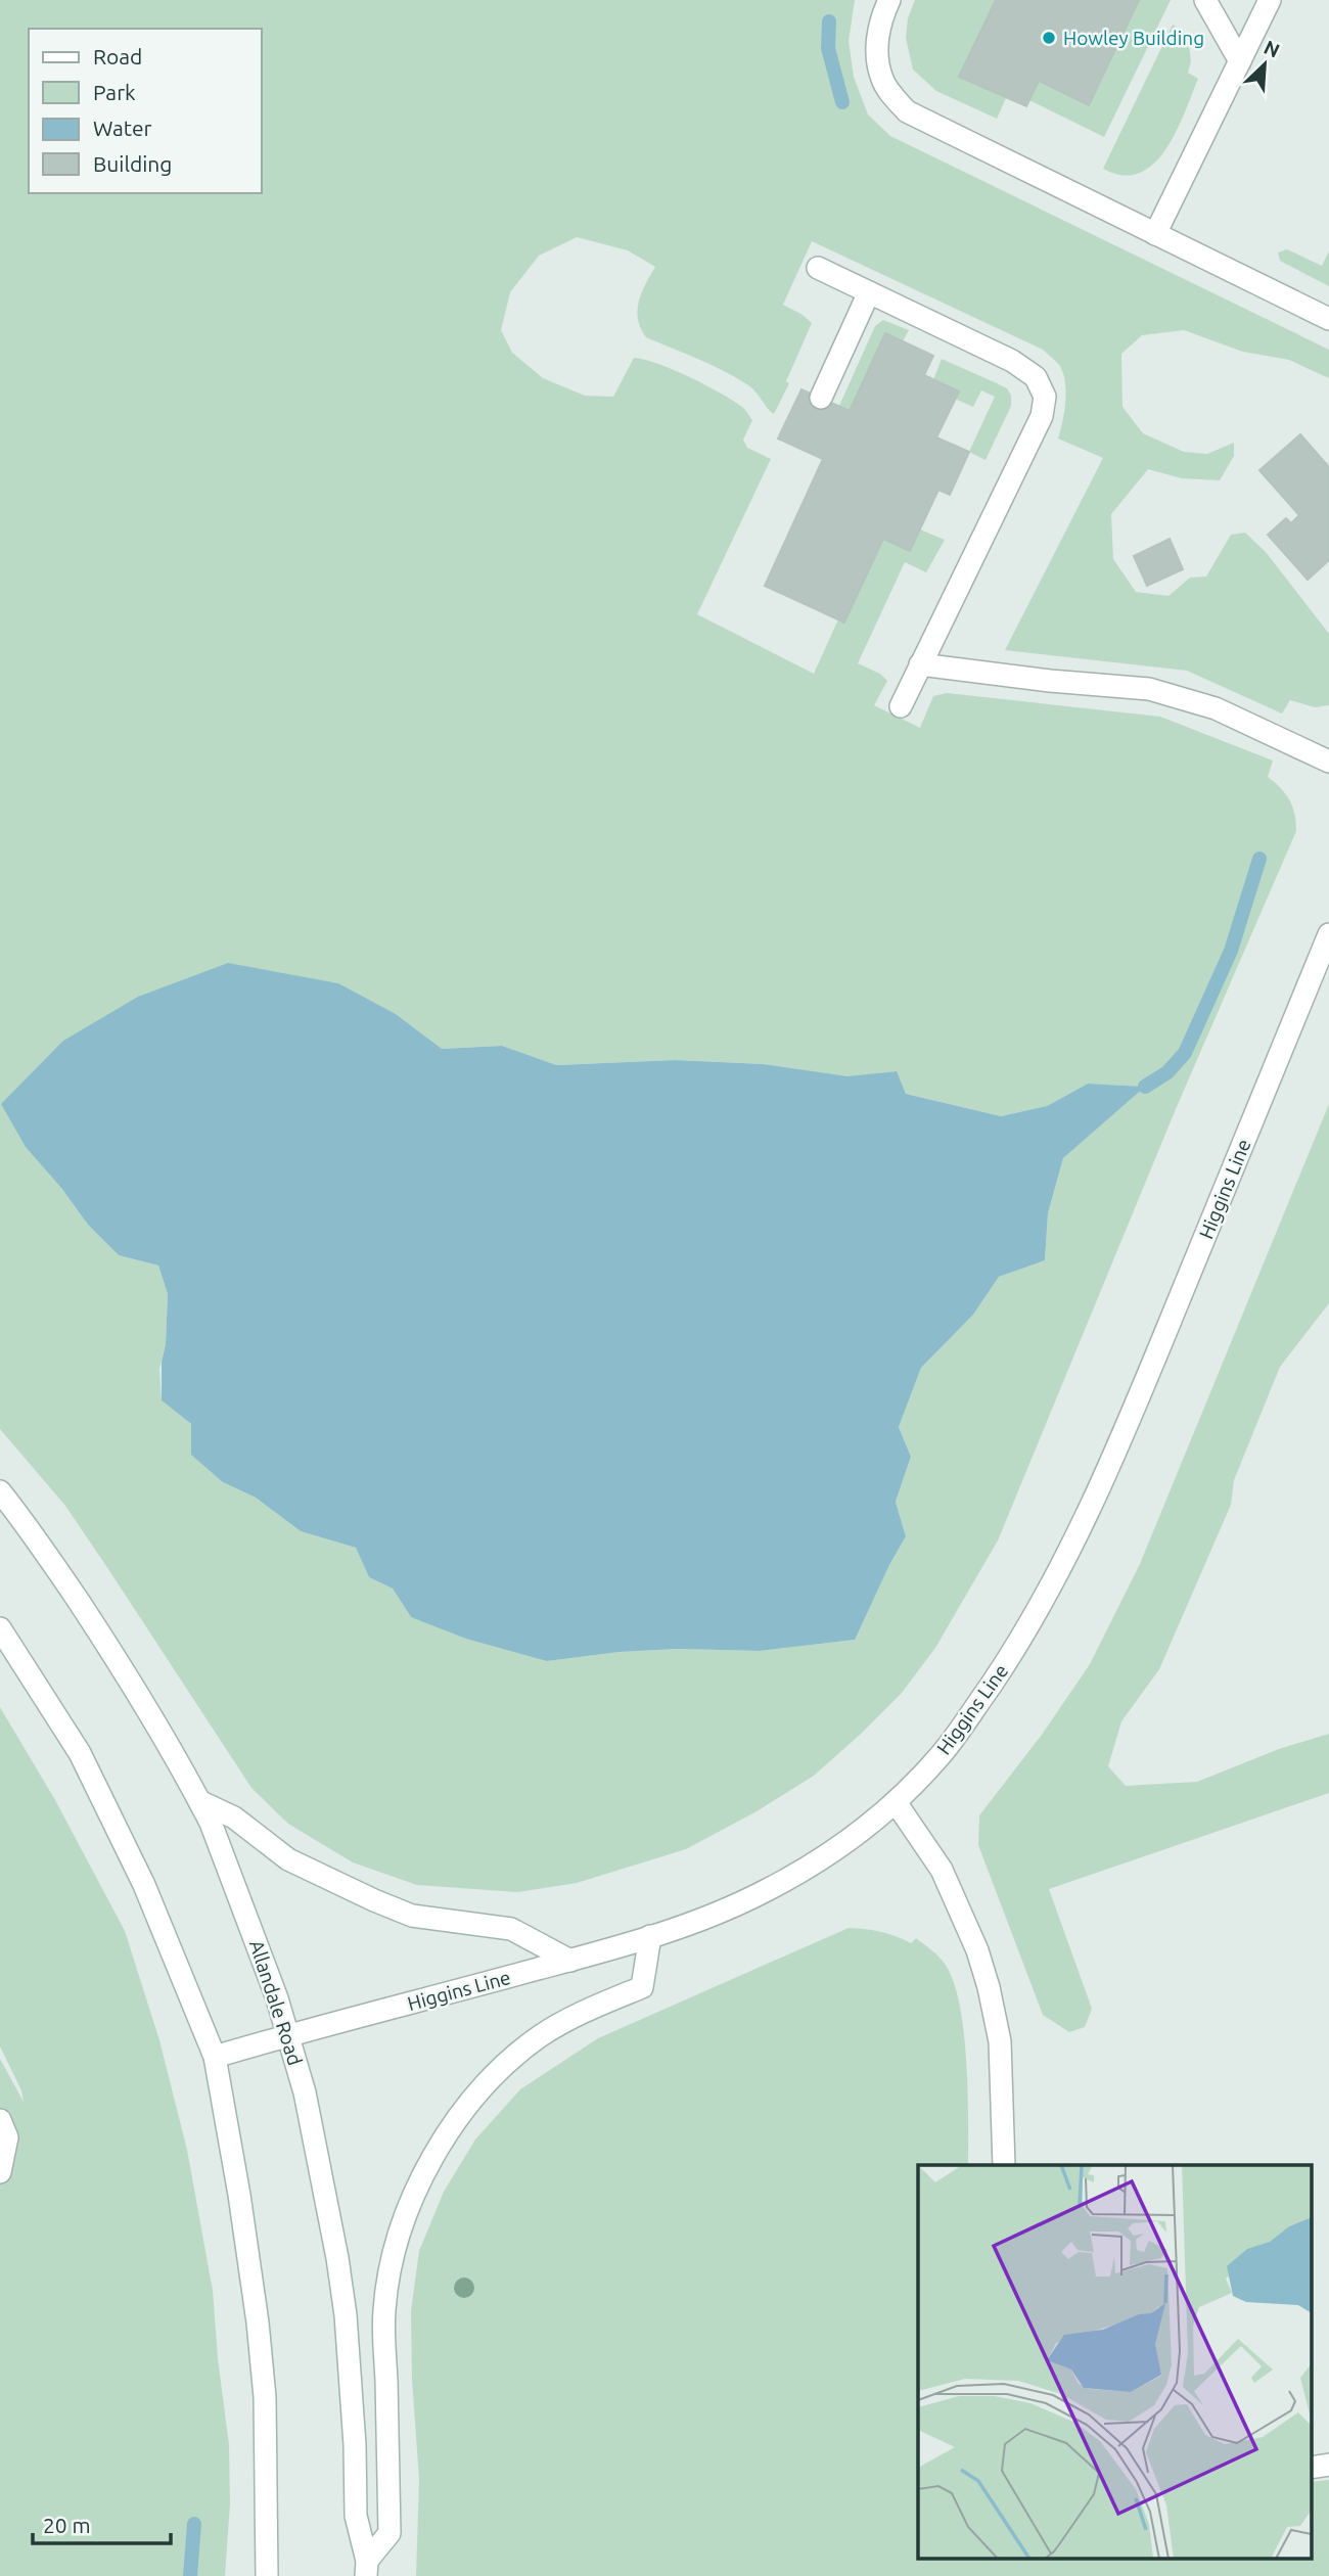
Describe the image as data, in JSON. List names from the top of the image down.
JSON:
{
  "streets": {
    "main road": ["Higgins Line", "Allandale Road"]
  },
  "crossings": [
    ["Higgins Line", "Allandale Road"]
  ],
  "places": ["Howley Building"],
  "legend": [
    "Road",
    "Park",
    "Water",
    "Building"
  ],
  "scale_bar": "20 m",
  "north": "top right"
}
